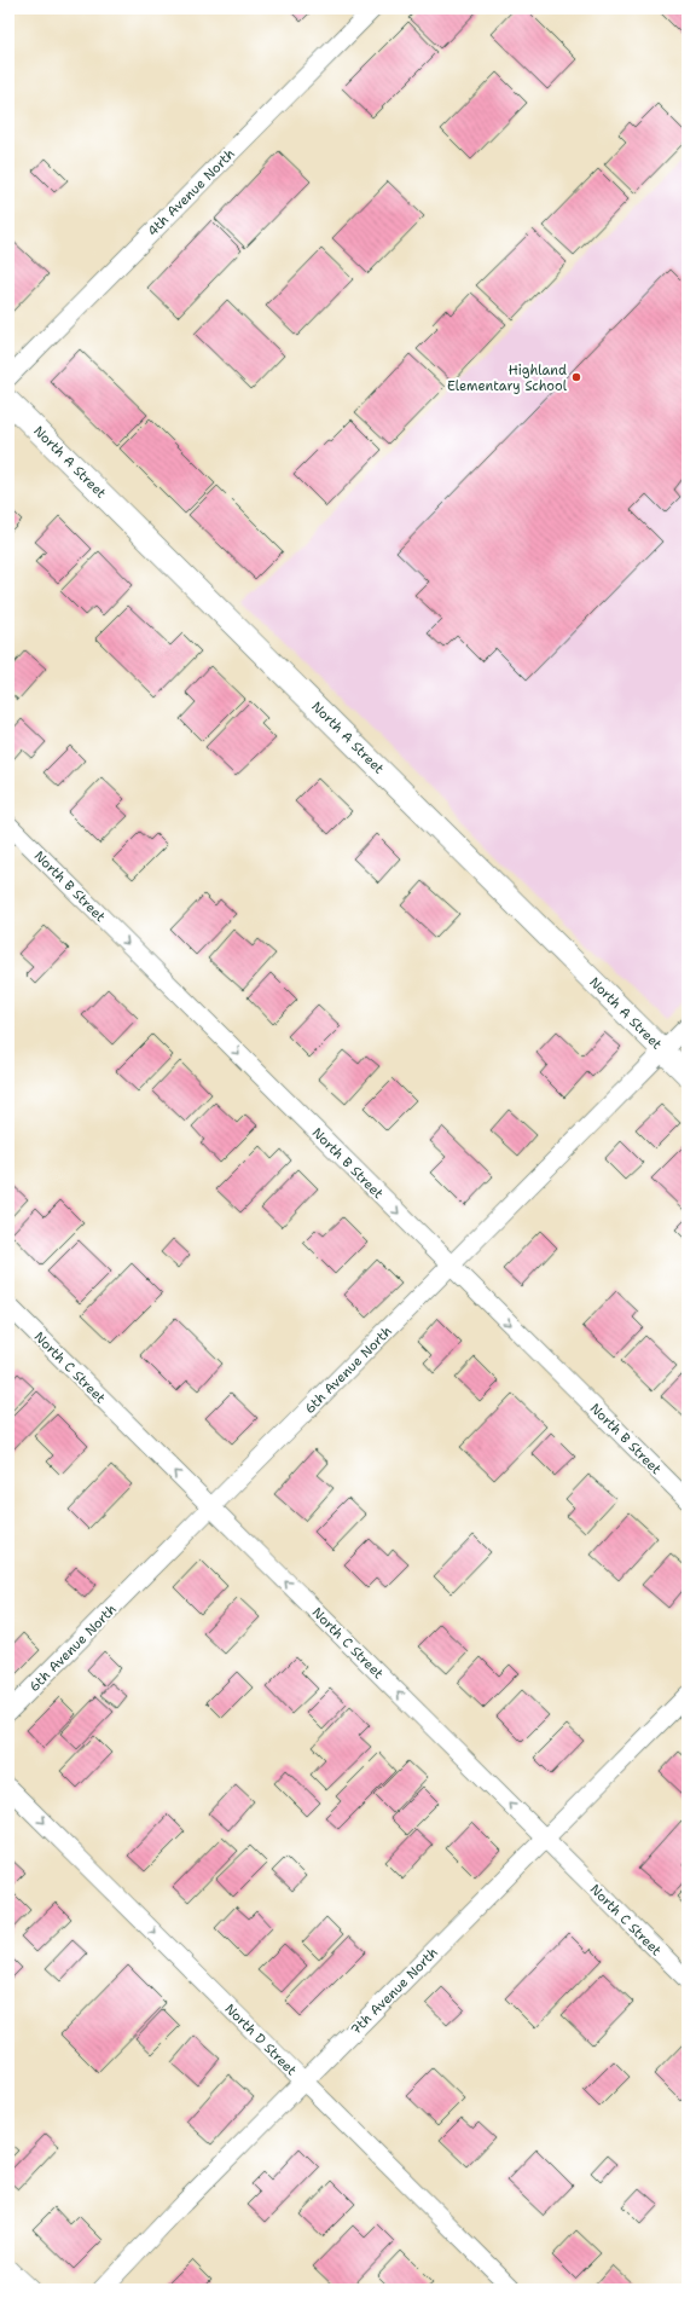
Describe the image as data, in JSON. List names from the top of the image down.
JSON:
{
  "streets": {
    "street": [
      "4th Avenue North",
      "North A Street",
      "North B Street",
      "North C Street",
      "6th Avenue North",
      "7th Avenue North",
      "North D Street"
    ]
  },
  "crossings": [
    ["North A Street", "6th Avenue North"],
    ["North B Street", "6th Avenue North"],
    ["North C Street", "6th Avenue North"],
    ["North C Street", "7th Avenue North"],
    ["7th Avenue North", "North D Street"]
  ],
  "one_way": ["North B Street", "North C Street", "North D Street"],
  "places": ["Highland Elementary School"]
}
